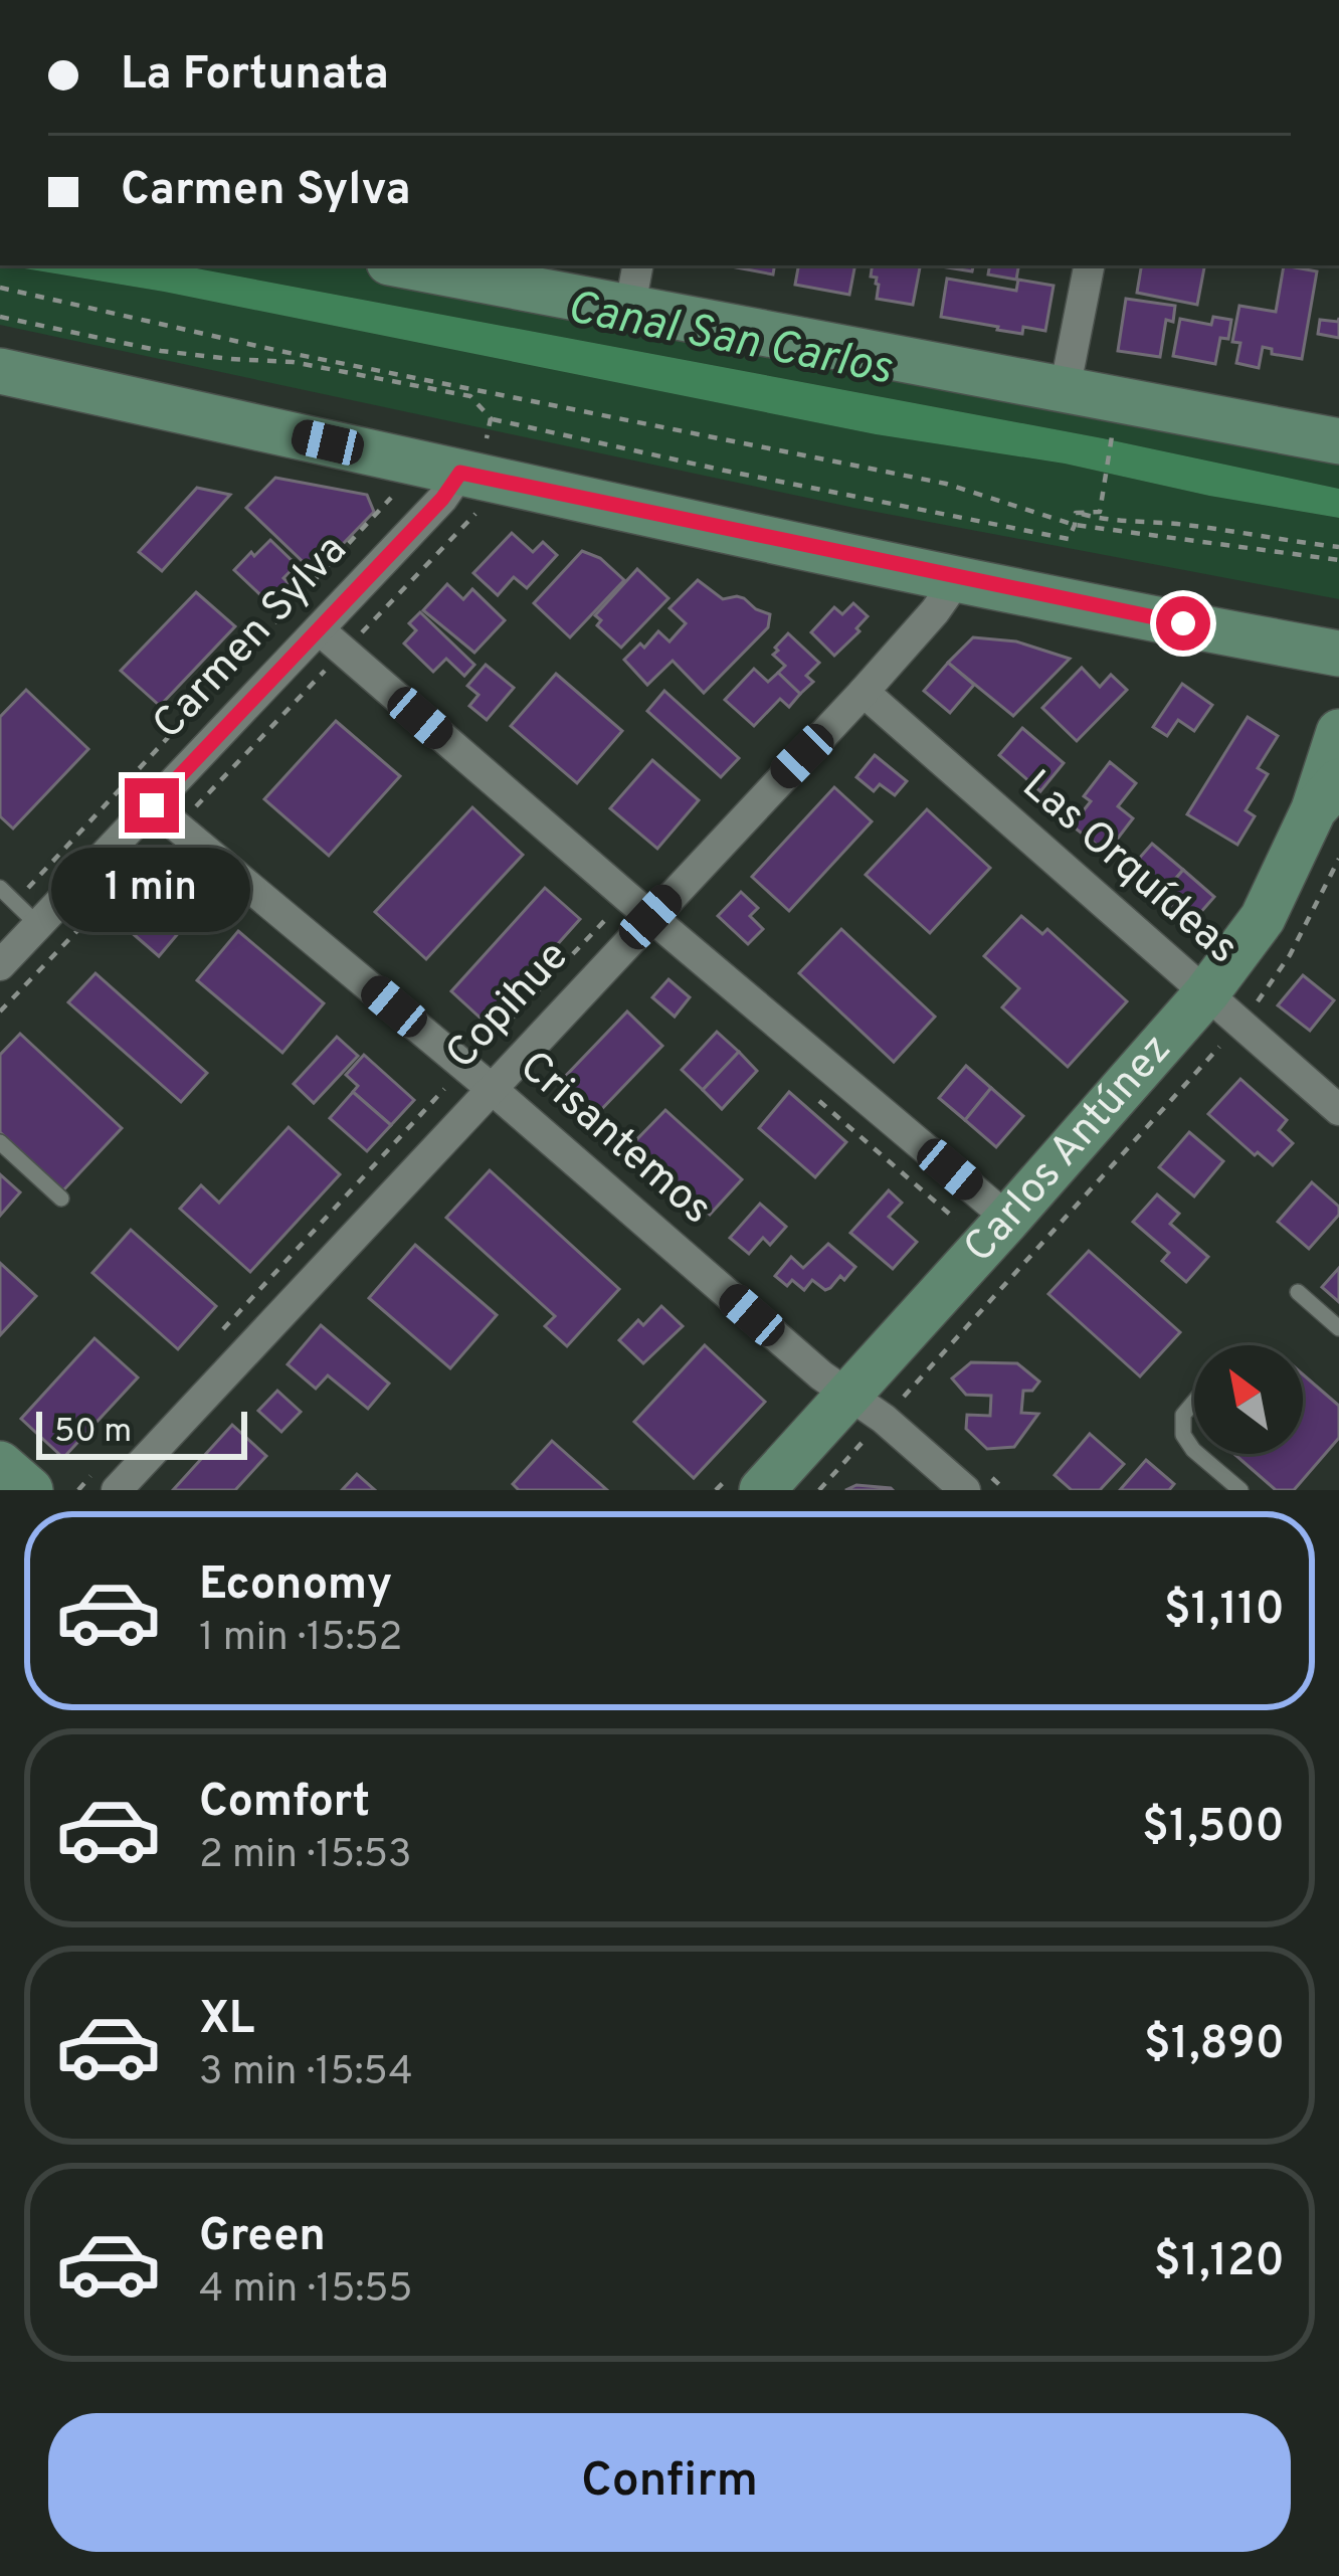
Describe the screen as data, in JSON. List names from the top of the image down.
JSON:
{
  "streets": {
    "street": [
      "Carmen Sylva",
      "Las Orquídeas",
      "Copihue",
      "Crisantemos",
      "Carlos Antúnez"
    ]
  },
  "crossings": [
    ["Carmen Sylva", "Crisantemos"],
    ["Las Orquídeas", "Copihue"],
    ["Las Orquídeas", "Carlos Antúnez"],
    ["Copihue", "Crisantemos"],
    ["Crisantemos", "Carlos Antúnez"]
  ],
  "water": ["Canal San Carlos"],
  "scale_bar": "50 m",
  "north": "top left",
  "page": {
    "banner": ["La Fortunata", "Carmen Sylva"],
    "bubble": "1 min",
    "scale": "50 m",
    "list": [
      {
        "name": "Economy",
        "note": "1 min · 15:52",
        "value": "$1,110"
      },
      {
        "name": "Comfort",
        "note": "2 min · 15:53",
        "value": "$1,500"
      },
      {
        "name": "XL",
        "note": "3 min · 15:54",
        "value": "$1,890"
      },
      {
        "name": "Green",
        "note": "4 min · 15:55",
        "value": "$1,120"
      }
    ],
    "buttons": "Confirm"
  }
}
